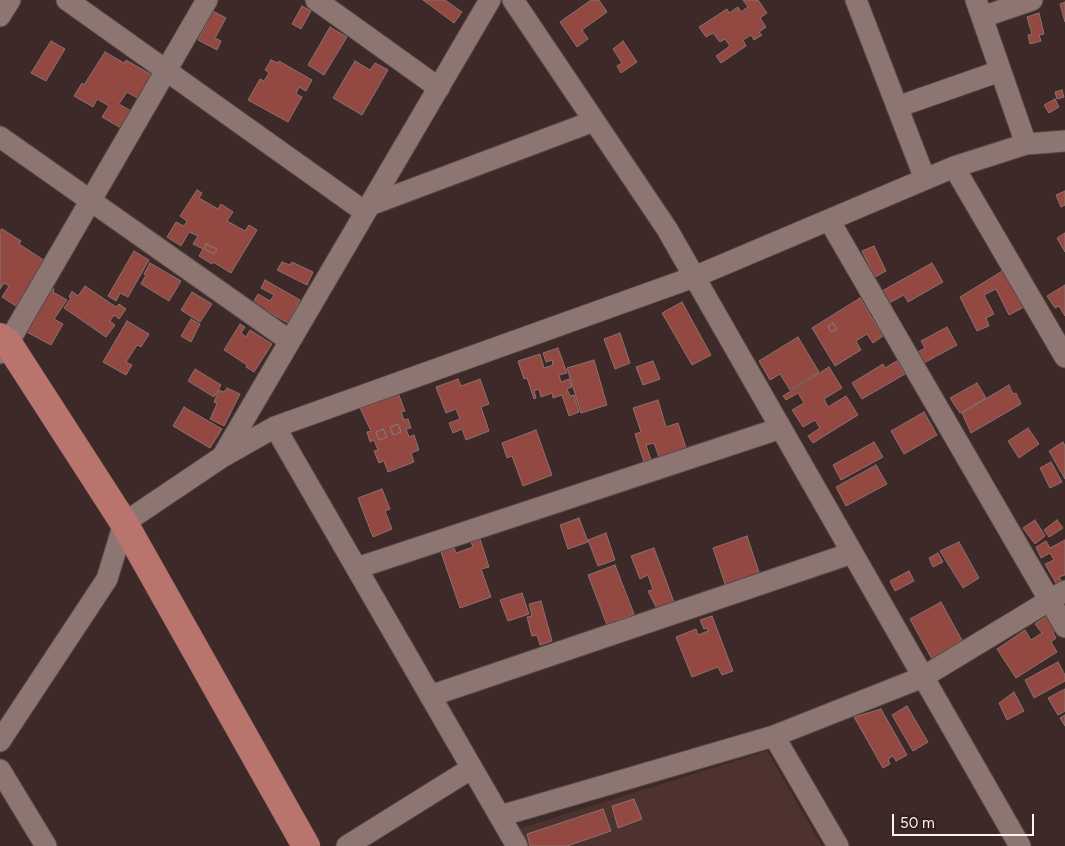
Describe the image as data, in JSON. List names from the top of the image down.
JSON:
{
  "scale_bar": "50 m"
}
